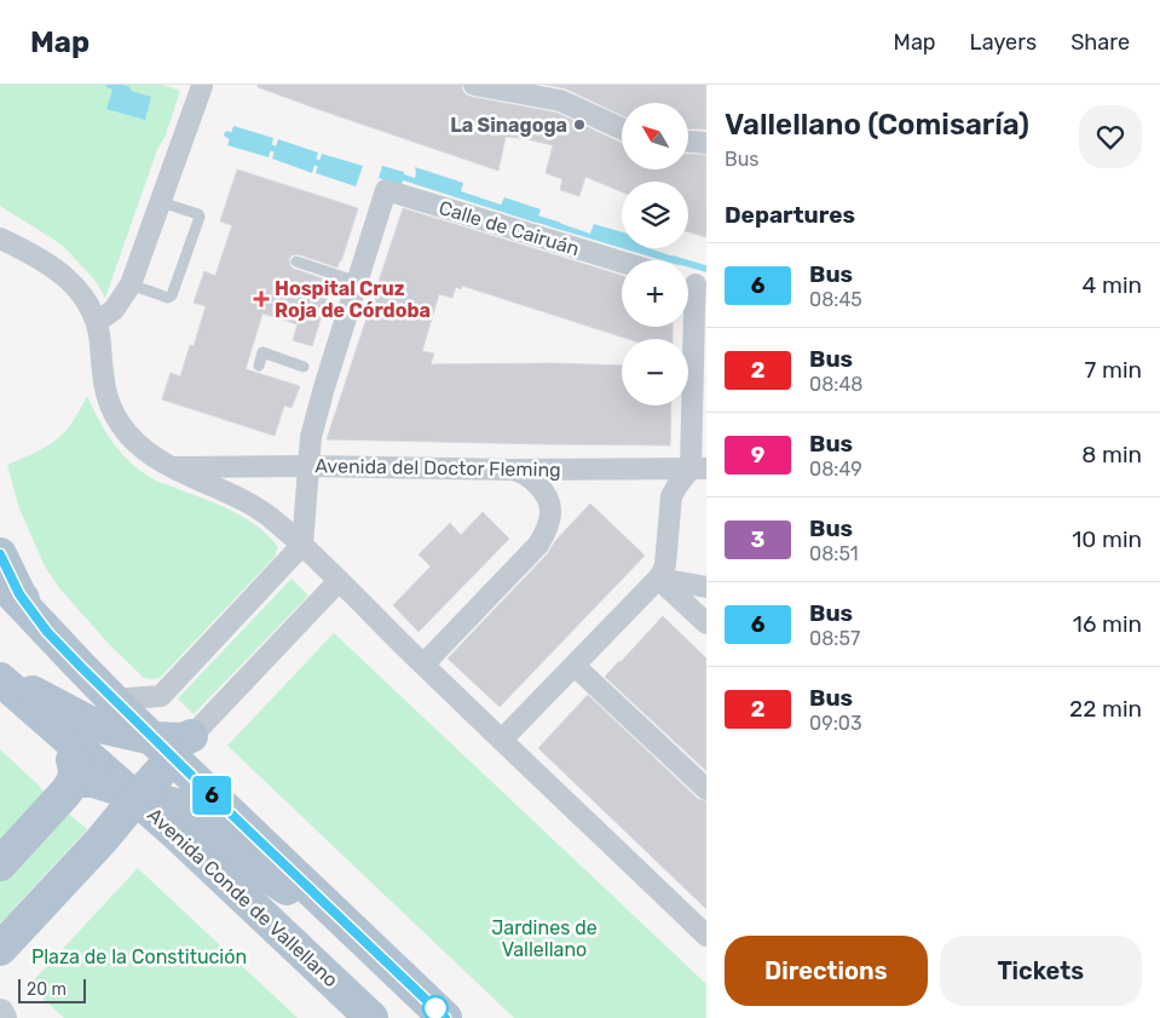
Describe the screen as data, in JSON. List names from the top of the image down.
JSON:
{
  "streets": {
    "main road": ["Avenida Conde de Vallellano"],
    "street": ["Calle de Cairuán", "Avenida del Doctor Fleming"]
  },
  "parks": ["Jardines de Vallellano", "Plaza de la Constitución"],
  "places": {
    "other": ["La Sinagoga"],
    "health": ["Hospital Cruz Roja de Córdoba"]
  },
  "lines": ["bus line 6"],
  "scale_bar": "20 m",
  "north": "top left",
  "page": {
    "header": "Map",
    "nav": ["Map", "Layers", "Share"],
    "on_map": "6",
    "heading": [
      ["Vallellano (Comisaría)", "Bus"],
      "Departures"
    ],
    "map_buttons": ["+", "−"],
    "list": [
      {
        "mark": "6",
        "name": "Bus",
        "note": "08:45",
        "value": "4 min"
      },
      {
        "mark": "2",
        "name": "Bus",
        "note": "08:48",
        "value": "7 min"
      },
      {
        "mark": "9",
        "name": "Bus",
        "note": "08:49",
        "value": "8 min"
      },
      {
        "mark": "3",
        "name": "Bus",
        "note": "08:51",
        "value": "10 min"
      },
      {
        "mark": "6",
        "name": "Bus",
        "note": "08:57",
        "value": "16 min"
      },
      {
        "mark": "2",
        "name": "Bus",
        "note": "09:03",
        "value": "22 min"
      }
    ],
    "buttons": ["Directions", "Tickets"],
    "scale": "20 m"
  }
}
